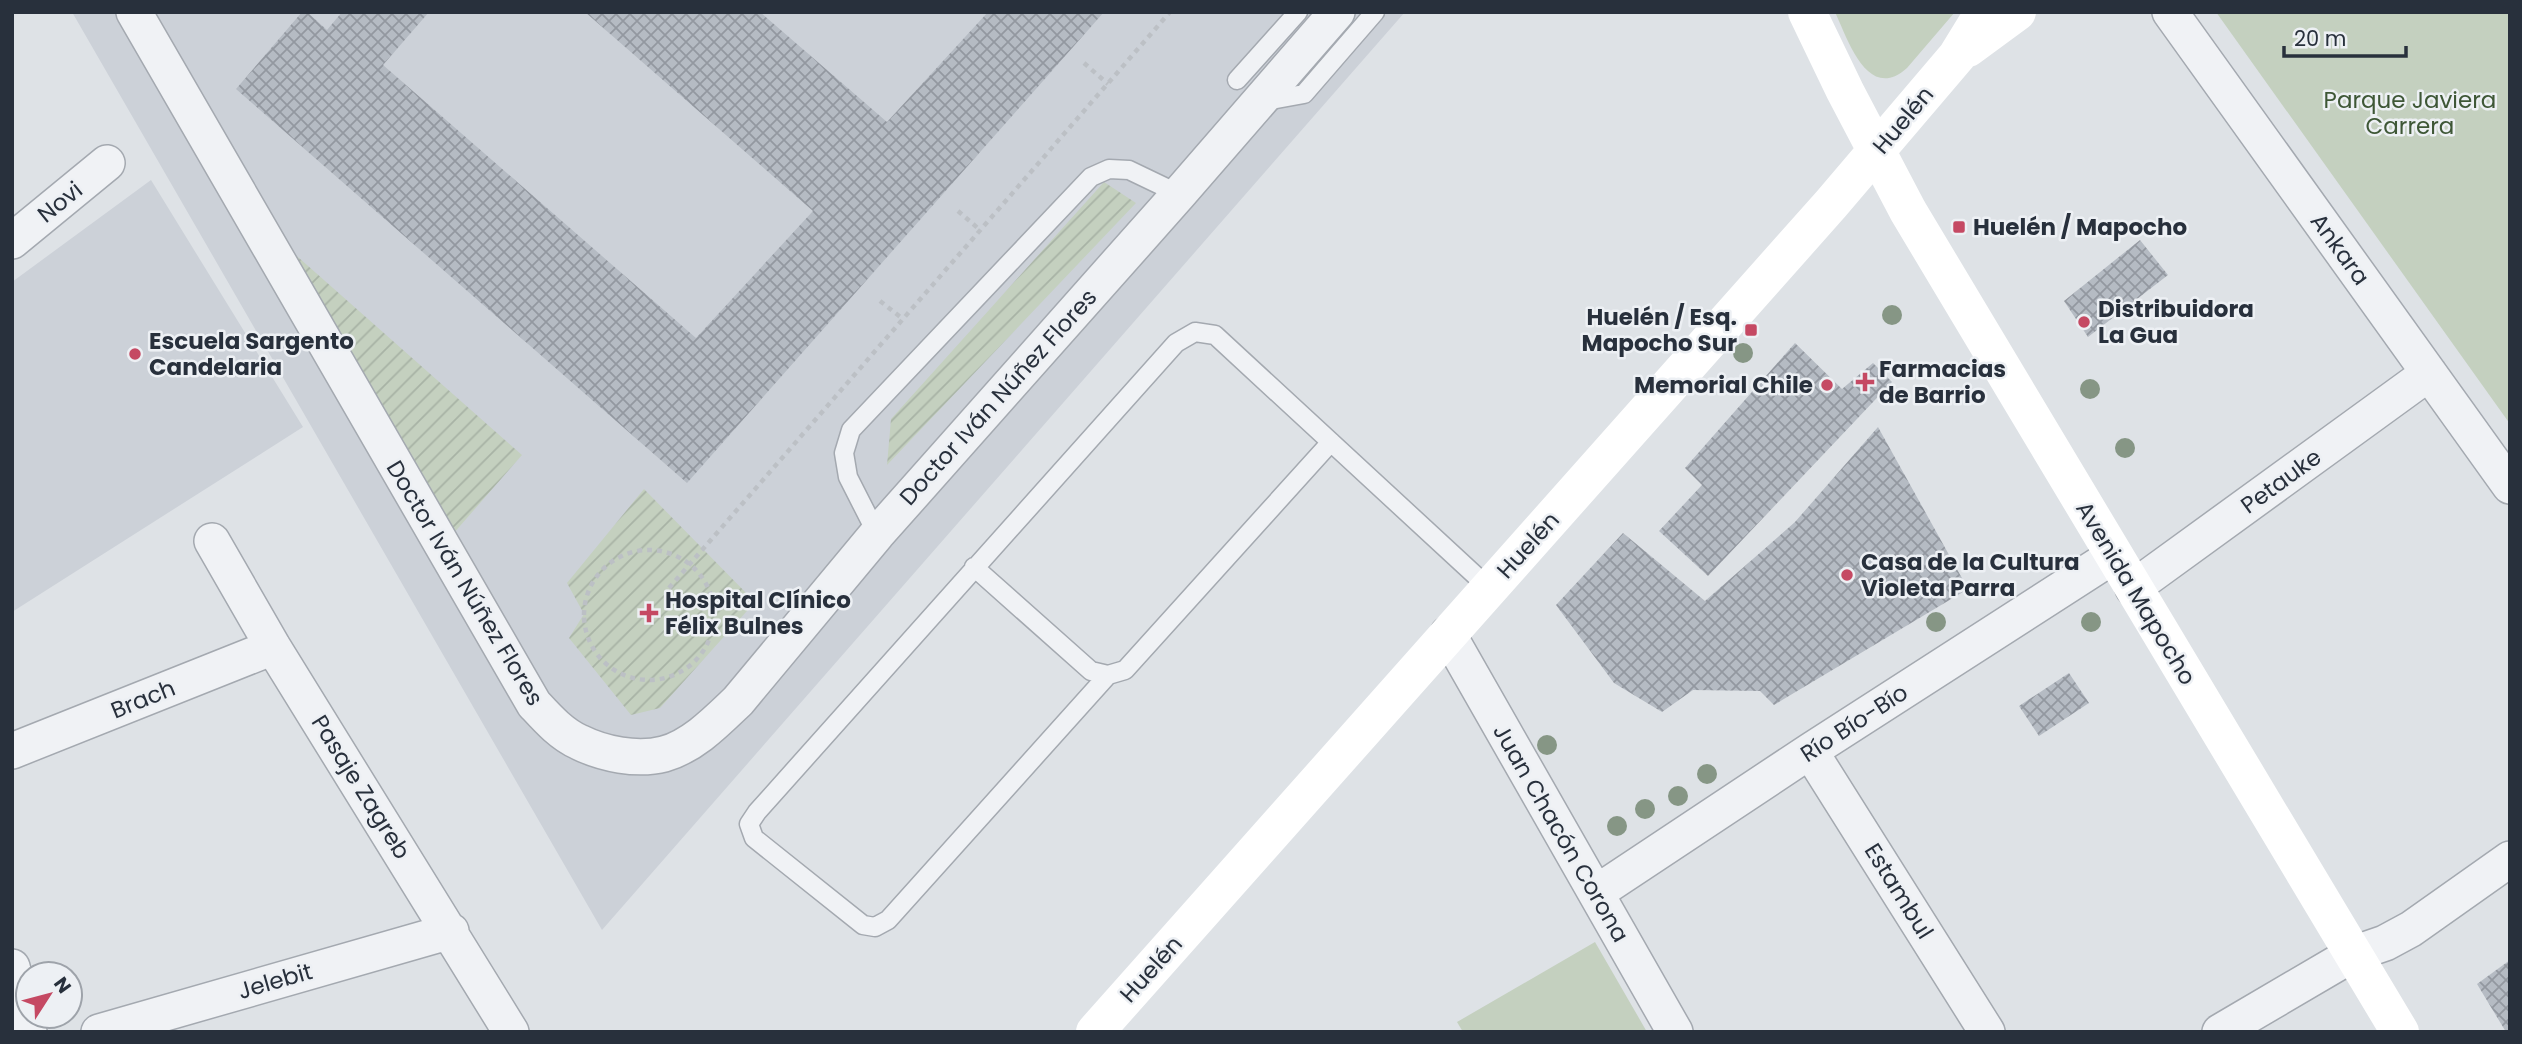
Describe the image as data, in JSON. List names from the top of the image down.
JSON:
{
  "streets": {
    "main road": ["Huelén", "Avenida Mapocho"],
    "street": [
      "Novi",
      "Ankara",
      "Doctor Iván Núñez Flores",
      "Petauke",
      "Brach",
      "Río Bío-Bío",
      "Pasaje Zagreb",
      "Juan Chacón Corona",
      "Estambul",
      "Jelebit"
    ]
  },
  "crossings": [
    ["Huelén", "Avenida Mapocho"],
    ["Huelén", "Juan Chacón Corona"],
    ["Ankara", "Petauke"],
    ["Petauke", "Avenida Mapocho"],
    ["Avenida Mapocho", "Río Bío-Bío"],
    ["Brach", "Pasaje Zagreb"],
    ["Río Bío-Bío", "Juan Chacón Corona"],
    ["Río Bío-Bío", "Estambul"],
    ["Pasaje Zagreb", "Jelebit"]
  ],
  "parks": ["Parque Javiera Carrera"],
  "places": {
    "transit": ["Huelén / Mapocho", "Huelén / Esq. Mapocho Sur"],
    "other": [
      "Distribuidora La Gua",
      "Escuela Sargento Candelaria",
      "Memorial Chile",
      "Casa de la Cultura Violeta Parra"
    ],
    "health": ["Farmacias de Barrio", "Hospital Clínico Félix Bulnes"]
  },
  "scale_bar": "20 m",
  "north": "top right"
}
